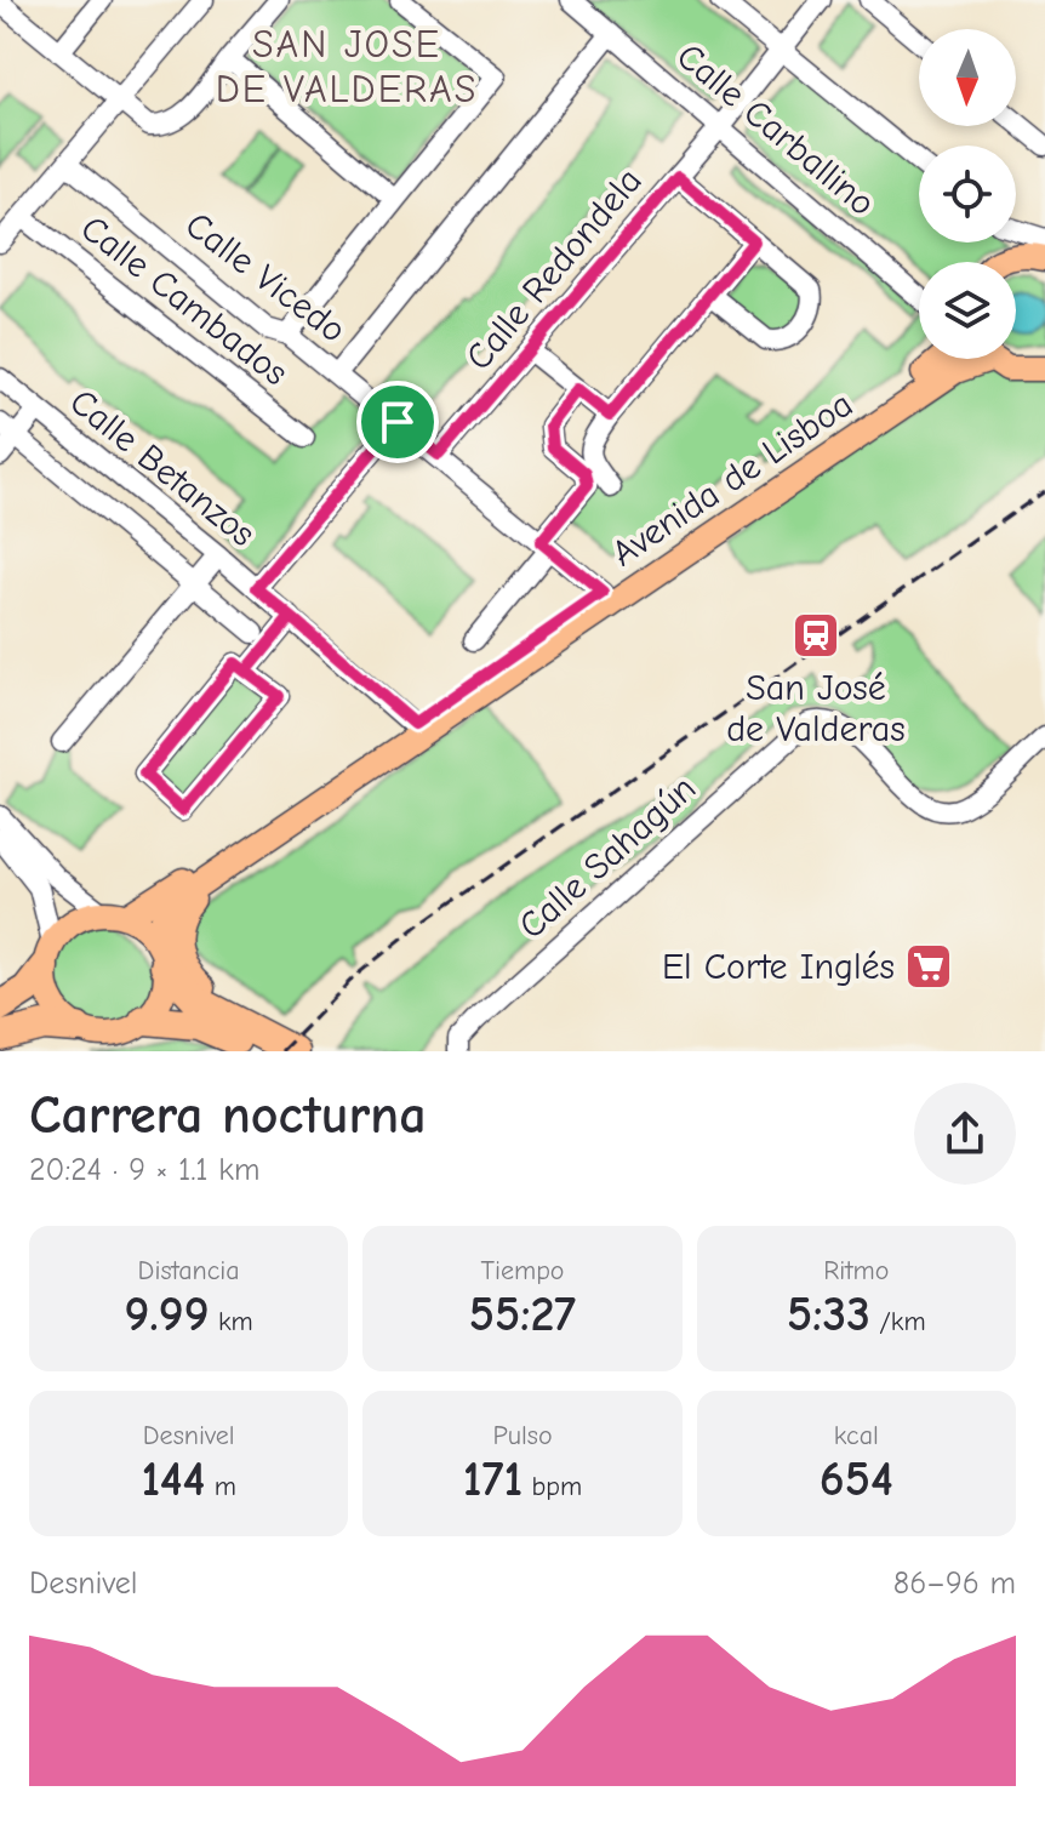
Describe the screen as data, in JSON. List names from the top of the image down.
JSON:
{
  "streets": {
    "main road": ["Avenida de Lisboa"],
    "street": [
      "Calle Carballino",
      "Calle Redondela",
      "Calle Vicedo",
      "Calle Cambados",
      "Calle Betanzos",
      "Calle Sahagún"
    ]
  },
  "crossings": [
    ["Calle Carballino", "Calle Redondela"],
    ["Calle Redondela", "Calle Vicedo"],
    ["Calle Vicedo", "Avenida de Lisboa"],
    ["Calle Betanzos", "Avenida de Lisboa"]
  ],
  "districts": ["SAN JOSE DE VALDERAS"],
  "places": {
    "station": ["San José de Valderas"],
    "supermarket": ["El Corte Inglés"]
  },
  "north": "bottom",
  "page": {
    "heading": ["Carrera nocturna", "20:24 · 9 × 1.1 km"],
    "stats": [
      ["Distancia", "9.99 km"],
      ["Tiempo", "55:27"],
      ["Ritmo", "5:33 /km"],
      ["Desnivel", "144 m"],
      ["Pulso", "171 bpm"],
      ["kcal", "654"]
    ],
    "chart": ["Desnivel", "86–96 m"]
  }
}
